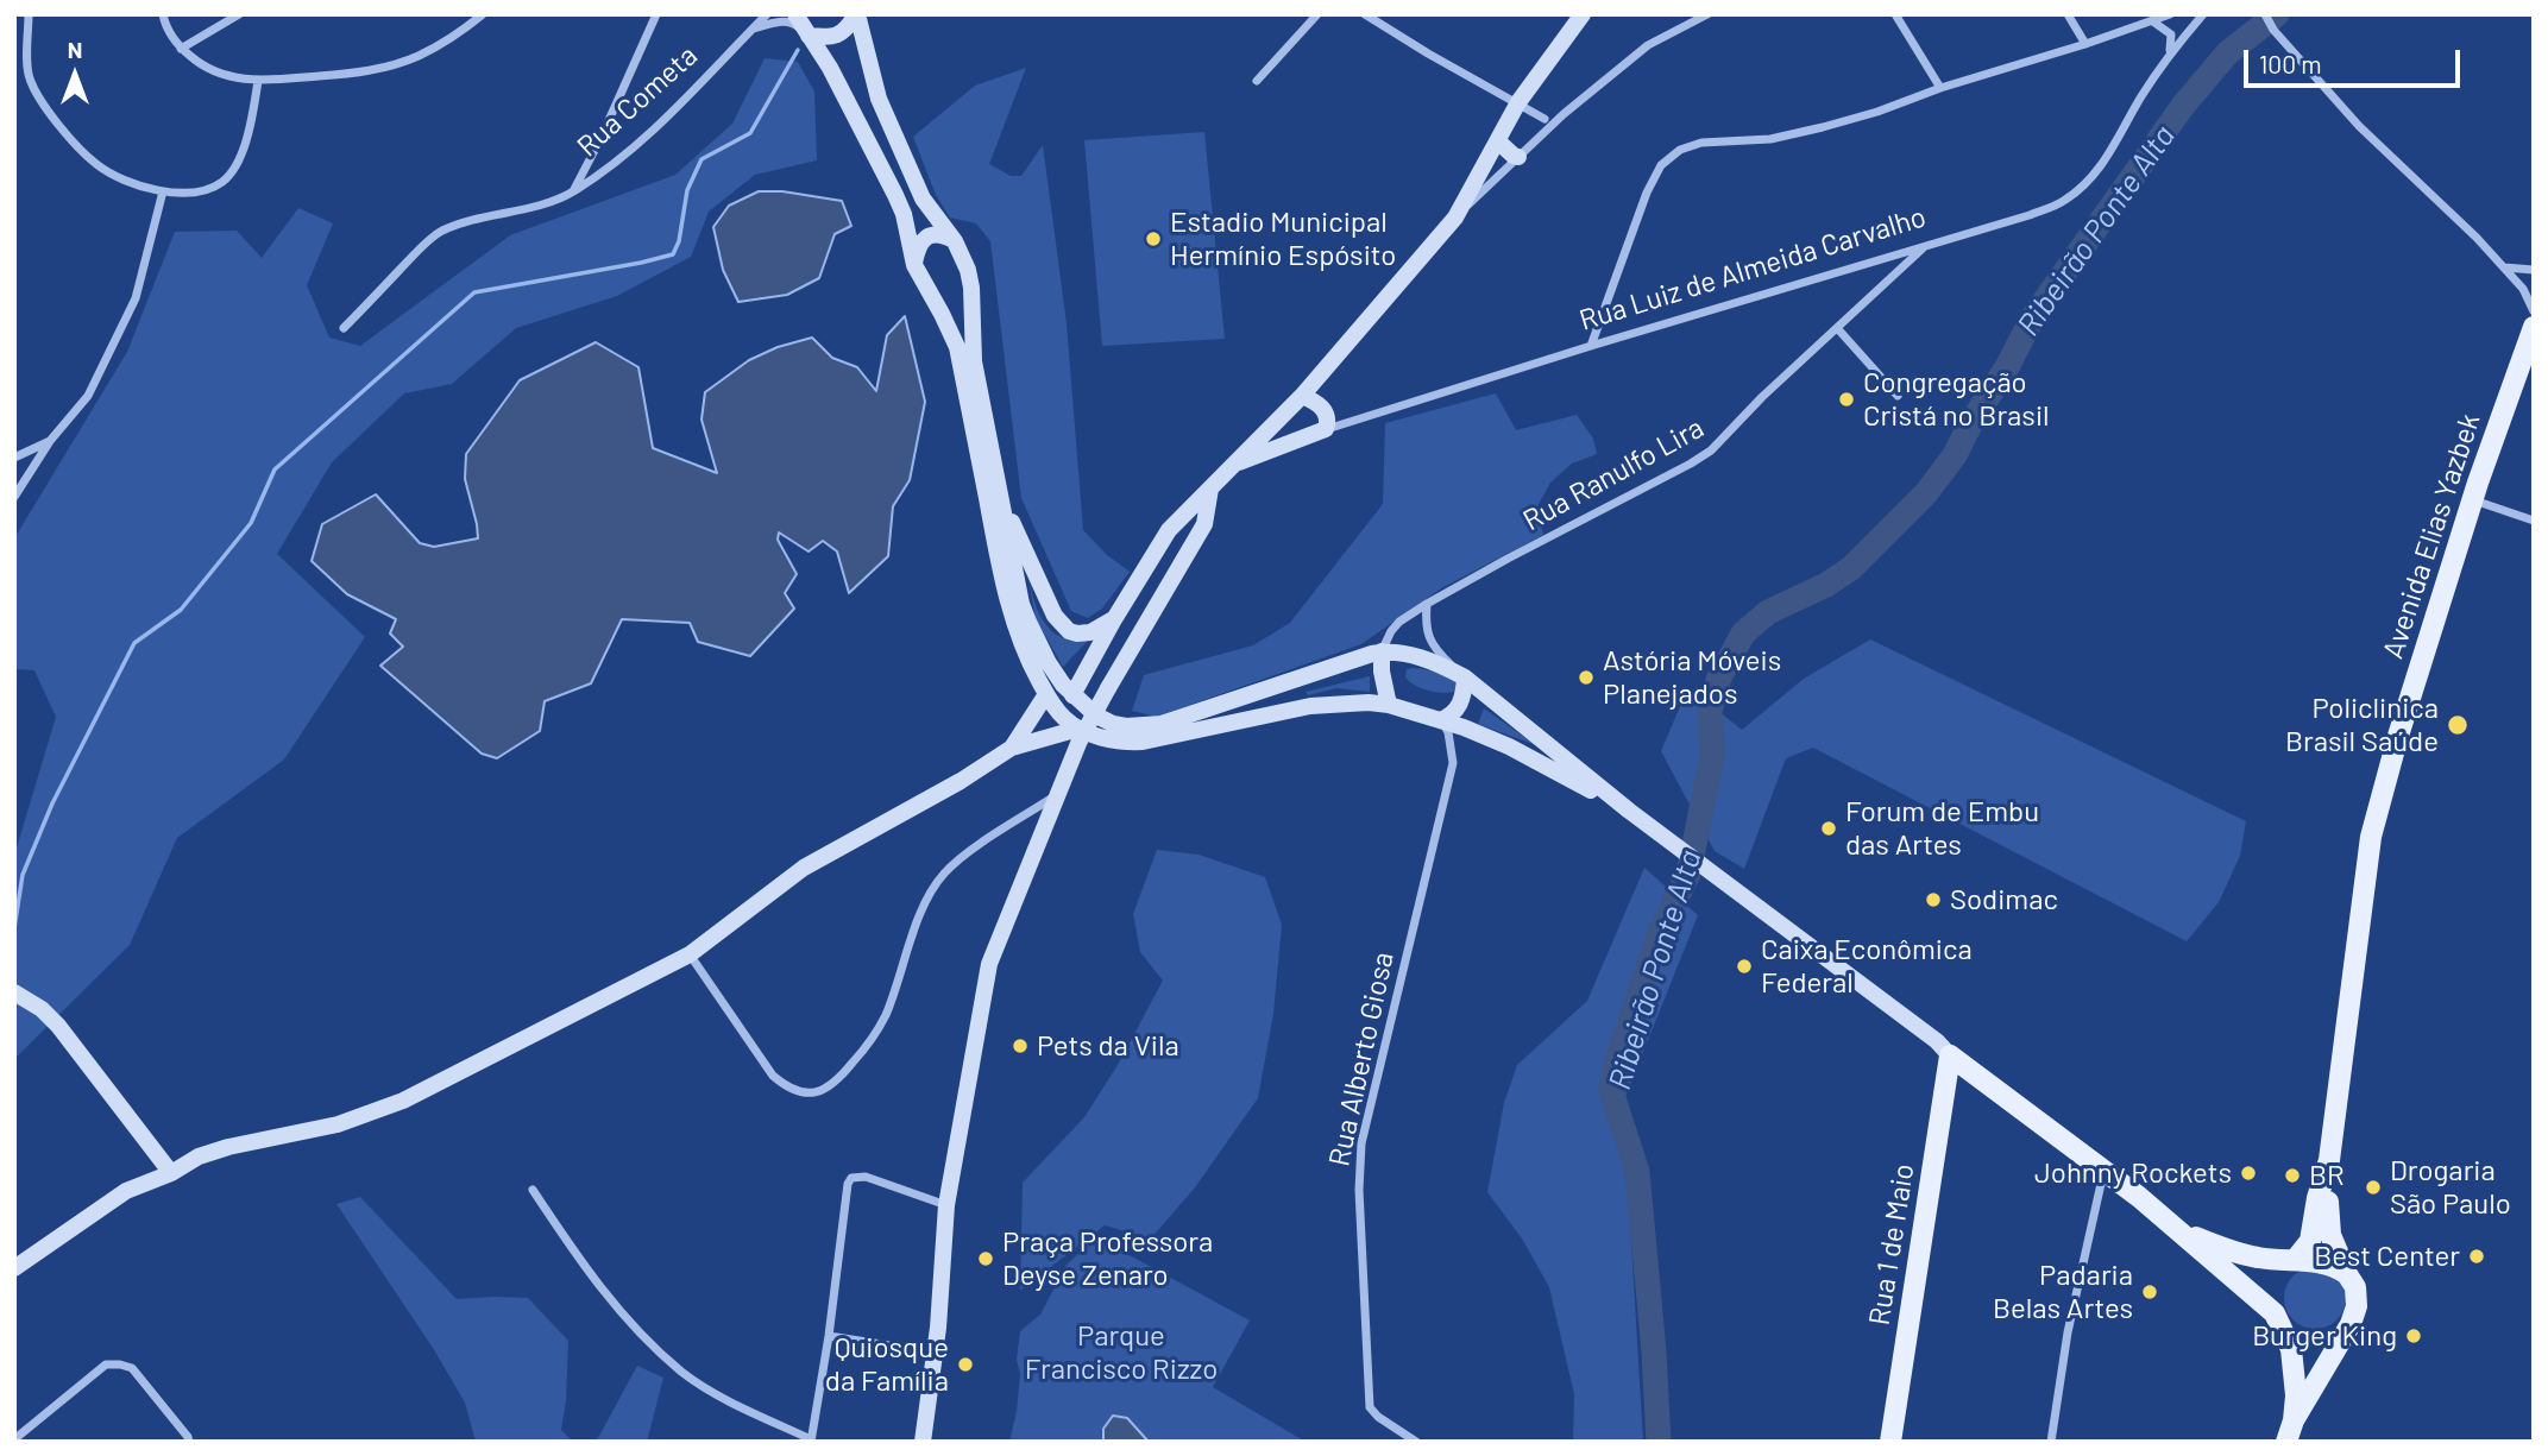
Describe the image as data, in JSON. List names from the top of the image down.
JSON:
{
  "streets": {
    "main road": ["Avenida Elias Yazbek", "Rua 1 de Maio"],
    "street": [
      "Rua Cometa",
      "Rua Luiz de Almeida Carvalho",
      "Rua Ranulfo Lira",
      "Rua Alberto Giosa"
    ]
  },
  "crossings": [
    ["Rua Luiz de Almeida Carvalho", "Rua Ranulfo Lira"]
  ],
  "water": ["Ribeirão Ponte Alta"],
  "parks": ["Parque Francisco Rizzo"],
  "places": [
    "Estadio Municipal Hermínio Espósito",
    "Congregação Cristá no Brasil",
    "Astória Móveis Planejados",
    "Policlinica Brasil Saúde",
    "Forum de Embu das Artes",
    "Sodimac",
    "Caixa Econômica Federal",
    "Pets da Vila",
    "Johnny Rockets",
    "BR",
    "Drogaria São Paulo",
    "Best Center",
    "Praça Professora Deyse Zenaro",
    "Padaria Belas Artes",
    "Burger King",
    "Quiosque da Família"
  ],
  "scale_bar": "100 m",
  "north": "top"
}
